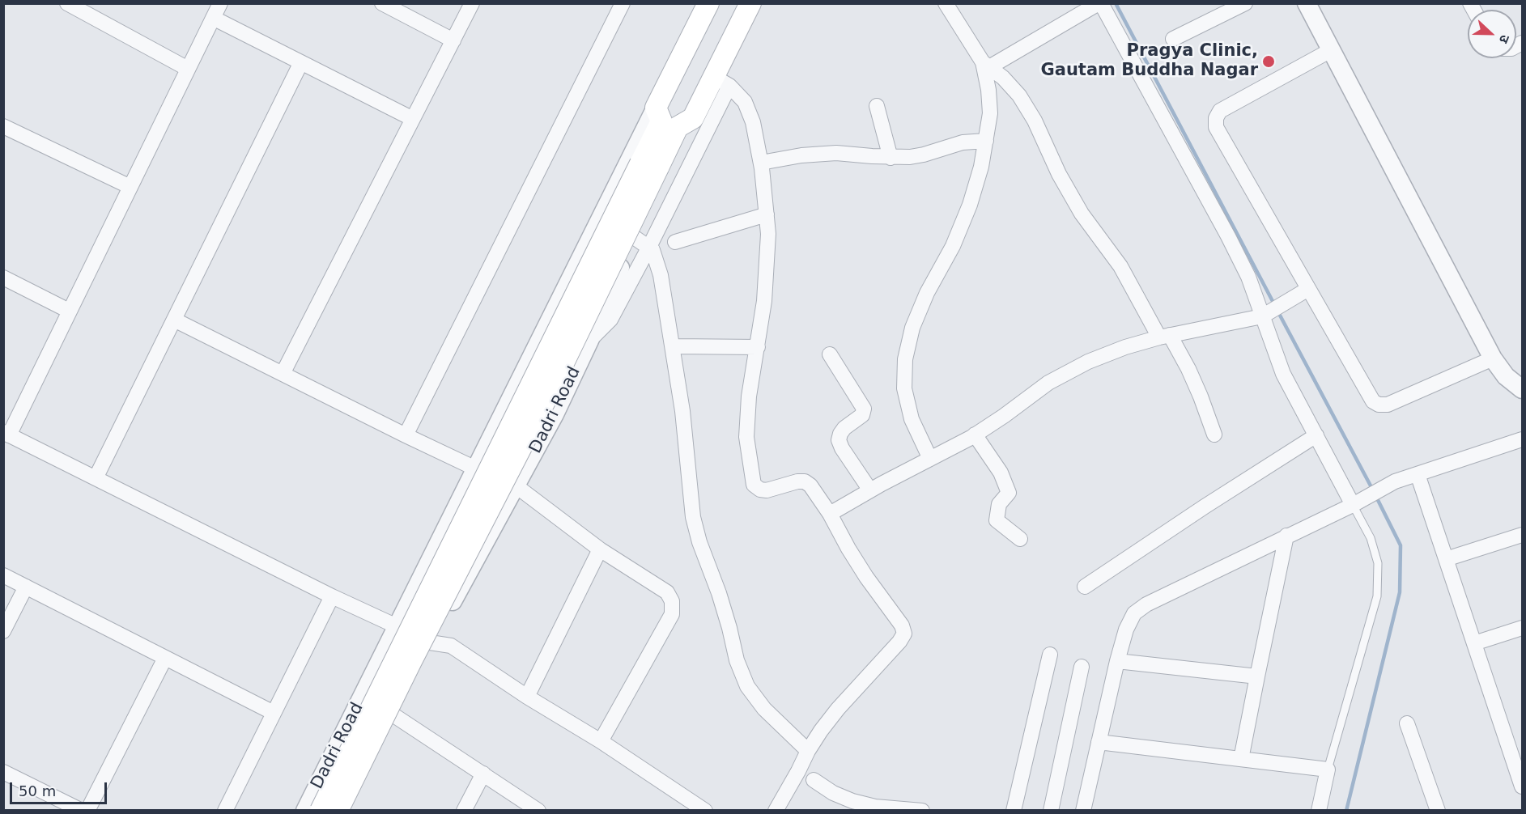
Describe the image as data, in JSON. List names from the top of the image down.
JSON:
{
  "streets": {
    "main road": ["Dadri Road"]
  },
  "places": ["Pragya Clinic, Gautam Buddha Nagar"],
  "scale_bar": "50 m",
  "north": "right"
}
